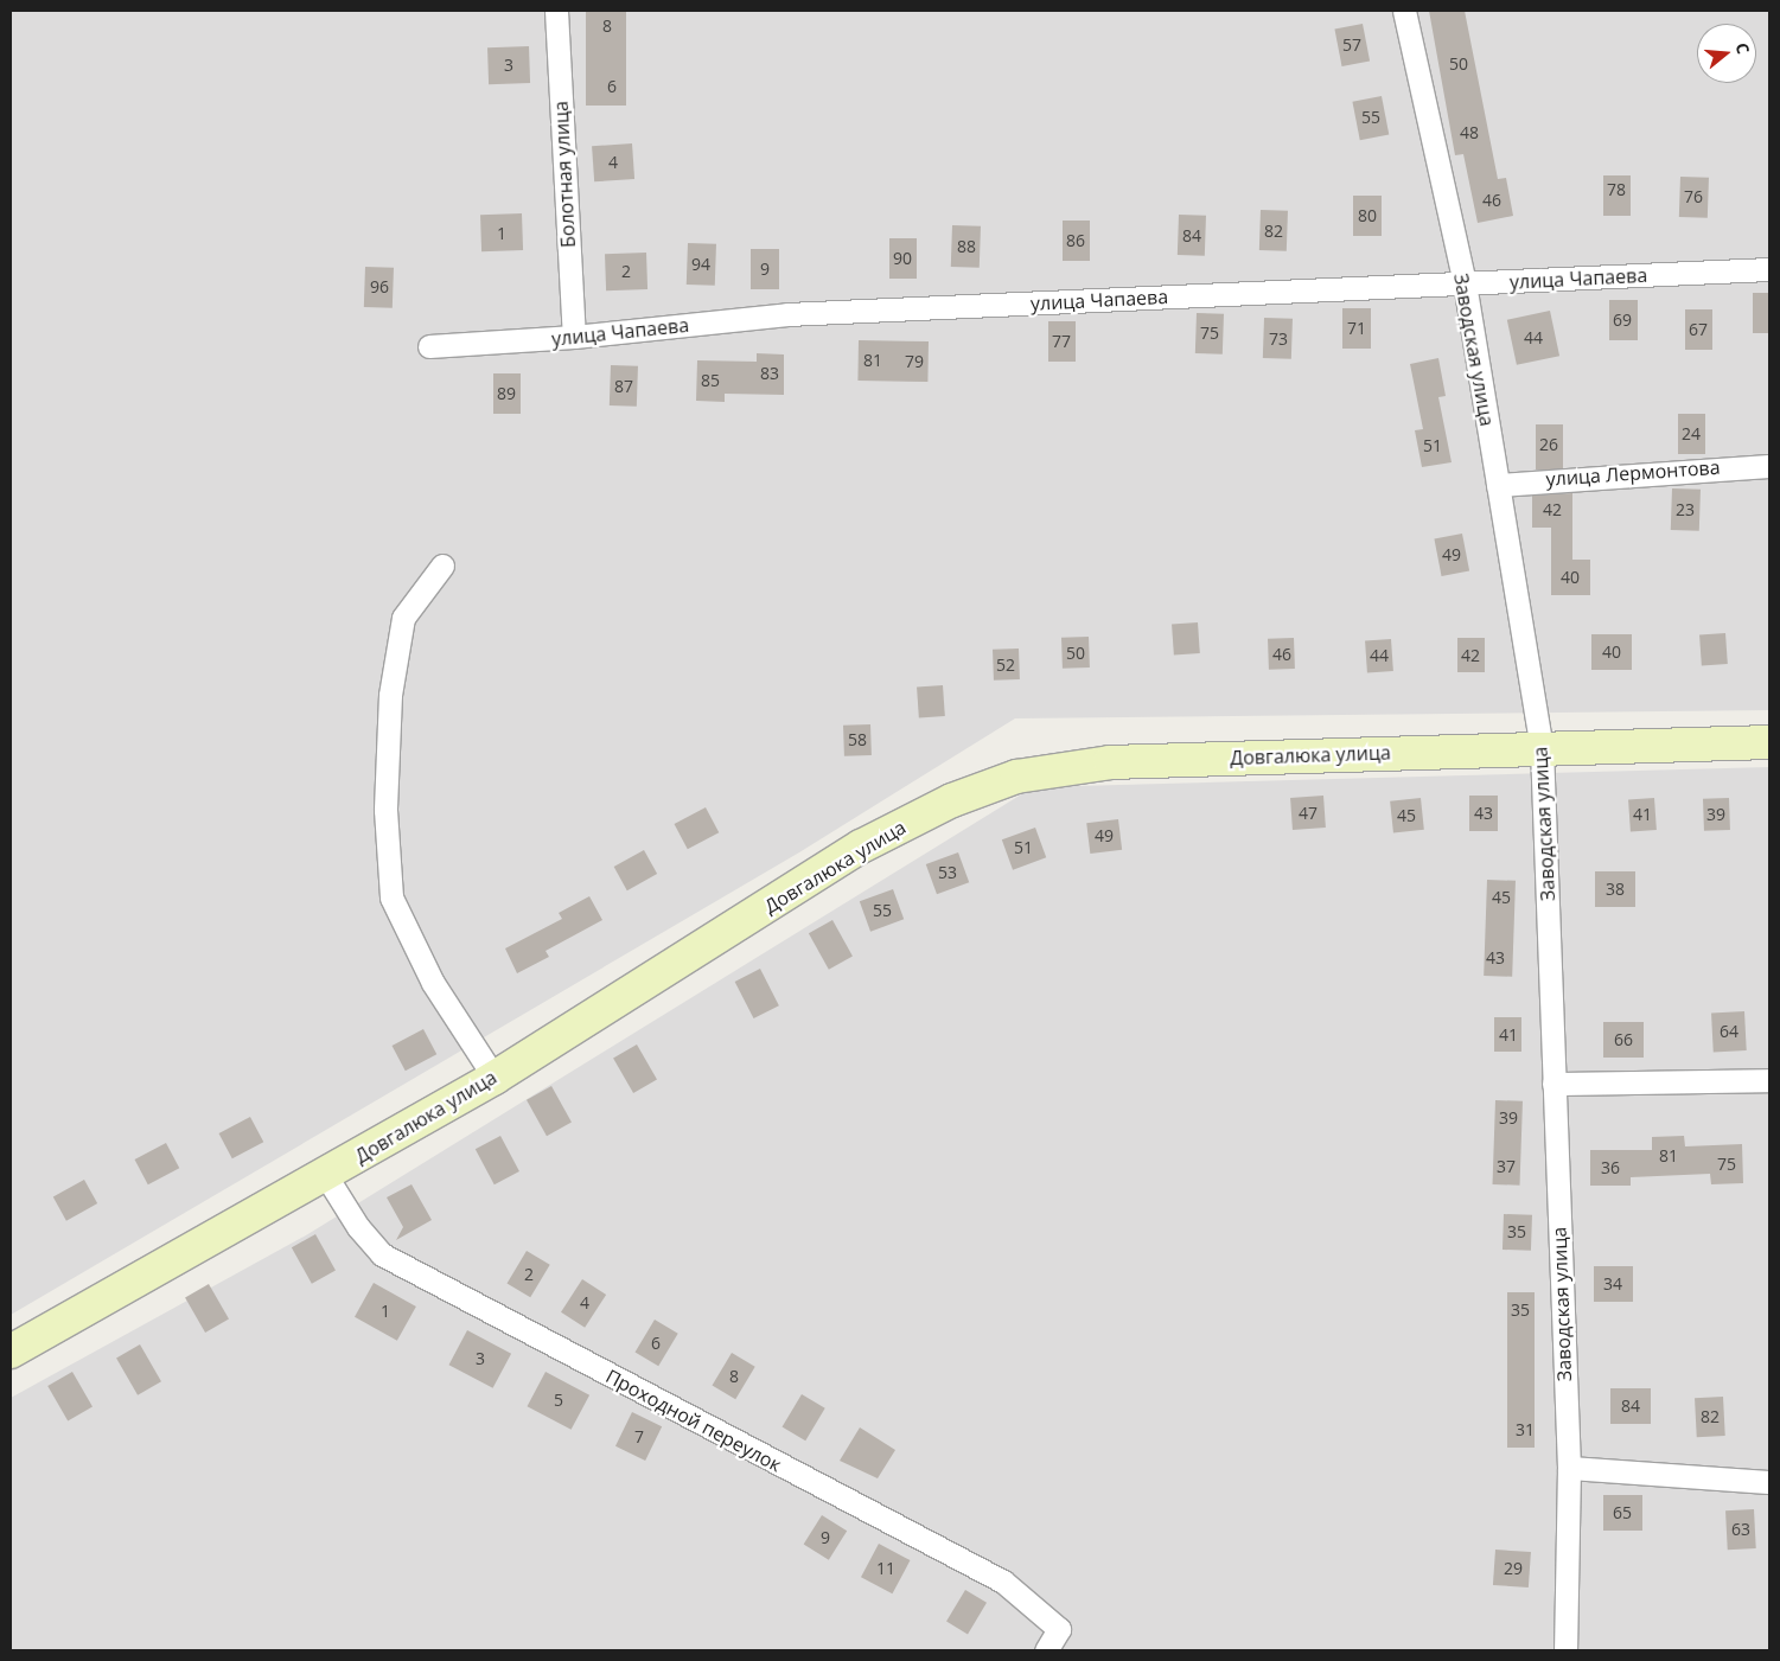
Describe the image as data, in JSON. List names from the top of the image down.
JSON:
{
  "streets": {
    "street": [
      "Болотная улица",
      "улица Чапаева",
      "Заводская улица",
      "улица Лермонтова",
      "Довгалюка улица",
      "Проходной переулок"
    ]
  },
  "crossings": [
    ["Болотная улица", "улица Чапаева"],
    ["улица Чапаева", "Заводская улица"],
    ["Заводская улица", "улица Лермонтова"],
    ["Заводская улица", "Довгалюка улица"],
    ["Довгалюка улица", "Проходной переулок"]
  ],
  "house_numbers": [
    "8",
    "57",
    "50",
    "3",
    "6",
    "55",
    "48",
    "4",
    "78",
    "76",
    "46",
    "80",
    "82",
    "1",
    "84",
    "86",
    "88",
    "90",
    "94",
    "9",
    "2",
    "96",
    "69",
    "71",
    "67",
    "75",
    "44",
    "73",
    "77",
    "81",
    "79",
    "83",
    "85",
    "87",
    "89",
    "24",
    "26",
    "51",
    "42",
    "23",
    "49",
    "40",
    "40",
    "50",
    "46",
    "44",
    "42",
    "52",
    "58",
    "47",
    "43",
    "41",
    "39",
    "45",
    "49",
    "51",
    "53",
    "38",
    "45",
    "55",
    "43",
    "64",
    "41",
    "66",
    "39",
    "81",
    "75",
    "37",
    "36",
    "35",
    "2",
    "34",
    "4",
    "35",
    "1",
    "6",
    "3",
    "8",
    "5",
    "84",
    "82",
    "31",
    "7",
    "65",
    "63",
    "9",
    "11",
    "29"
  ],
  "north": "right"
}
